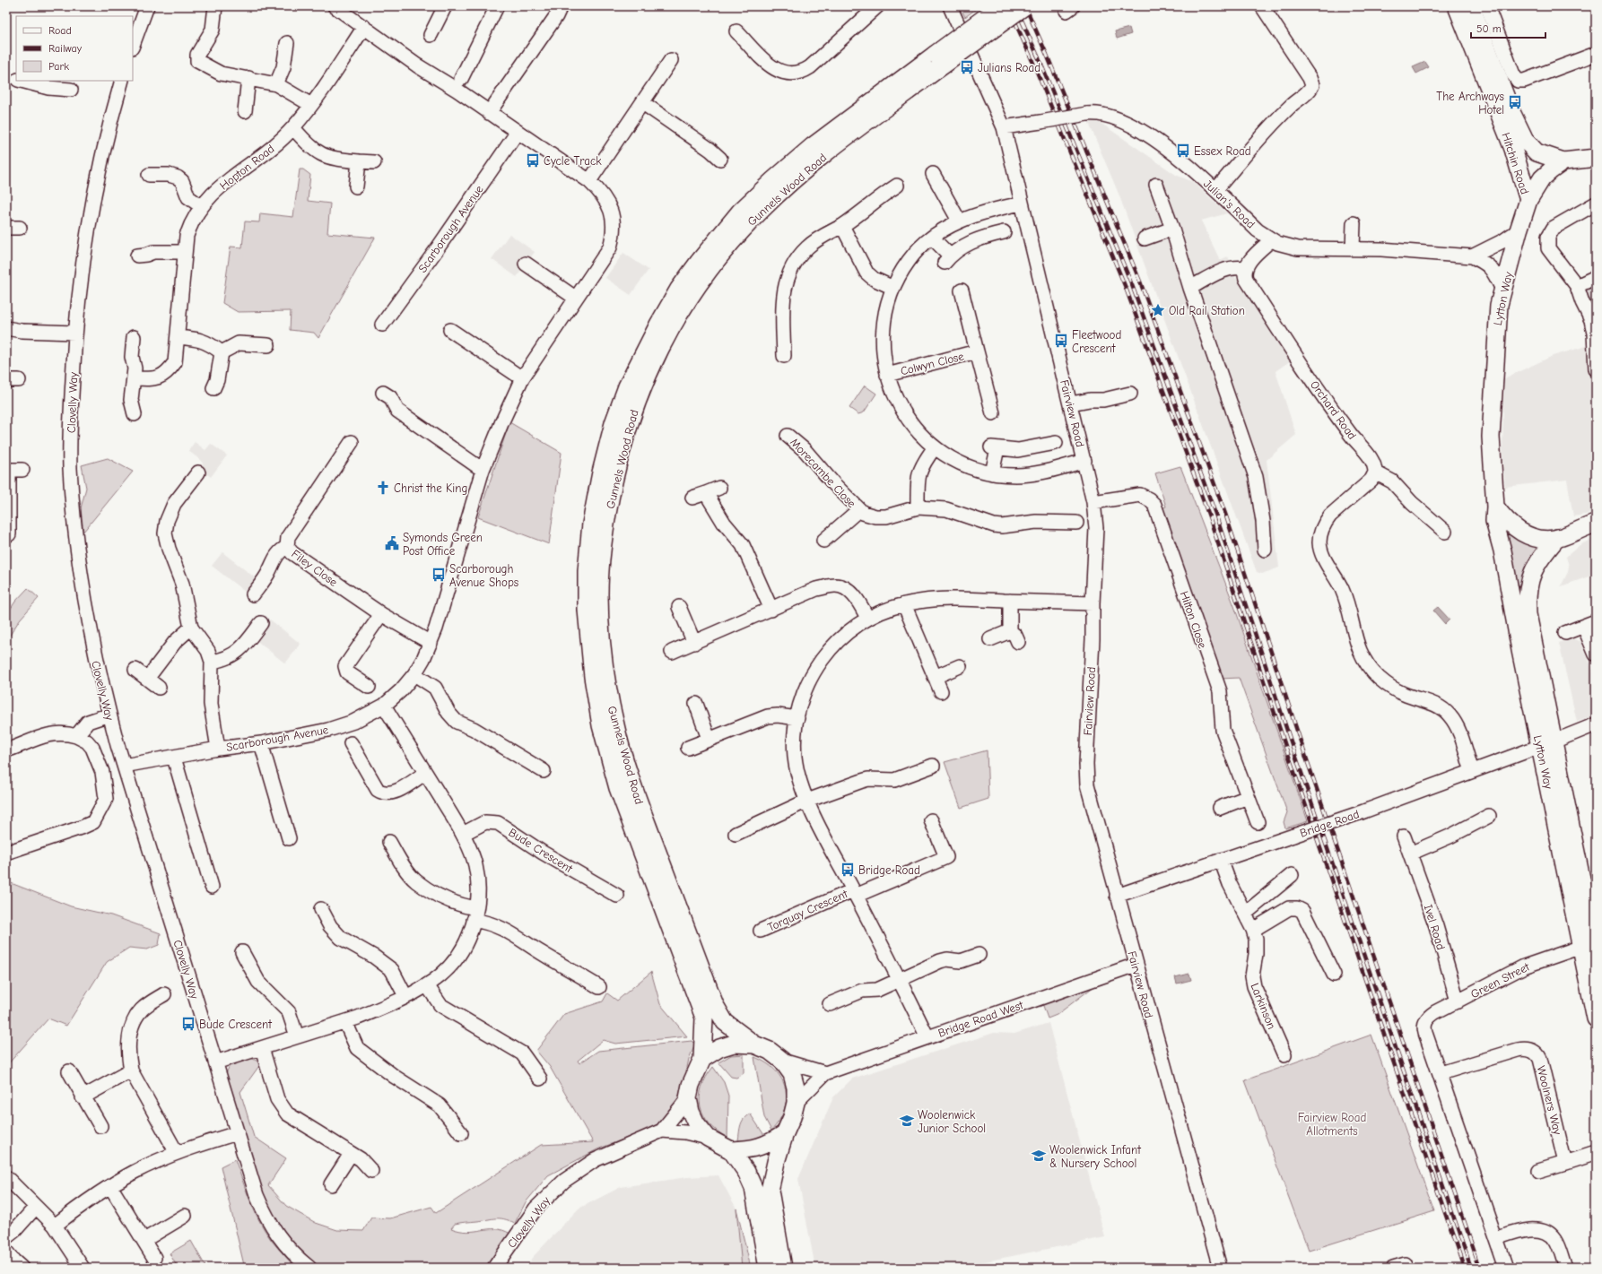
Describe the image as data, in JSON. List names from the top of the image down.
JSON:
{
  "streets": {
    "main road": ["Hitchin Road", "Gunnels Wood Road", "Lytton Way"],
    "street": [
      "Hopton Road",
      "Julian's Road",
      "Scarborough Avenue",
      "Colwyn Close",
      "Clovelly Way",
      "Orchard Road",
      "Fairview Road",
      "Morecambe Close",
      "Filey Close",
      "Hilton Close",
      "Bridge Road",
      "Bude Crescent",
      "Torquay Crescent",
      "Ivel Road",
      "Green Street",
      "Larkinson",
      "Bridge Road West",
      "Woolners Way"
    ]
  },
  "crossings": [
    ["Hitchin Road", "Lytton Way"],
    ["Hopton Road", "Scarborough Avenue"],
    ["Gunnels Wood Road", "Clovelly Way"],
    ["Julian's Road", "Lytton Way"],
    ["Julian's Road", "Fairview Road"],
    ["Scarborough Avenue", "Clovelly Way"],
    ["Scarborough Avenue", "Filey Close"],
    ["Lytton Way", "Bridge Road"],
    ["Lytton Way", "Green Street"],
    ["Fairview Road", "Hilton Close"],
    ["Fairview Road", "Bridge Road"],
    ["Fairview Road", "Torquay Crescent"],
    ["Fairview Road", "Bridge Road West"],
    ["Bridge Road", "Larkinson"],
    ["Torquay Crescent", "Bridge Road West"],
    ["Ivel Road", "Green Street"],
    ["Green Street", "Woolners Way"]
  ],
  "parks": ["Fairview Road Allotments"],
  "places": {
    "bus stop": [
      "Julians Road",
      "The Archways Hotel",
      "Essex Road",
      "Cycle Track",
      "Fleetwood Crescent",
      "Scarborough Avenue Shops",
      "Bridge Road",
      "Bude Crescent"
    ],
    "place": ["Old Rail Station"],
    "church": ["Christ the King"],
    "public building": ["Symonds Green Post Office"],
    "school or university": ["Woolenwick Junior School", "Woolenwick Infant & Nursery School"]
  },
  "legend": ["Road", "Railway", "Park"],
  "scale_bar": "50 m"
}
